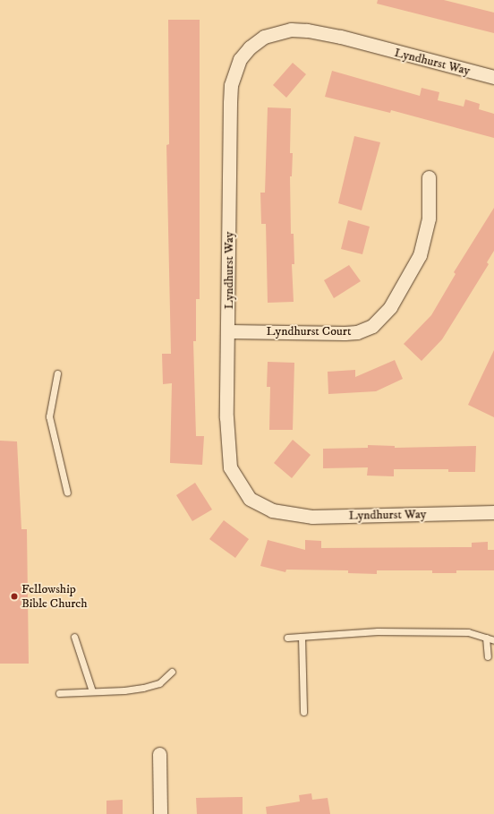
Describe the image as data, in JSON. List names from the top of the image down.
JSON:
{
  "streets": {
    "street": ["Lyndhurst Way", "Lyndhurst Court"]
  },
  "crossings": [
    ["Lyndhurst Way", "Lyndhurst Court"]
  ],
  "places": ["Fellowship Bible Church"]
}
